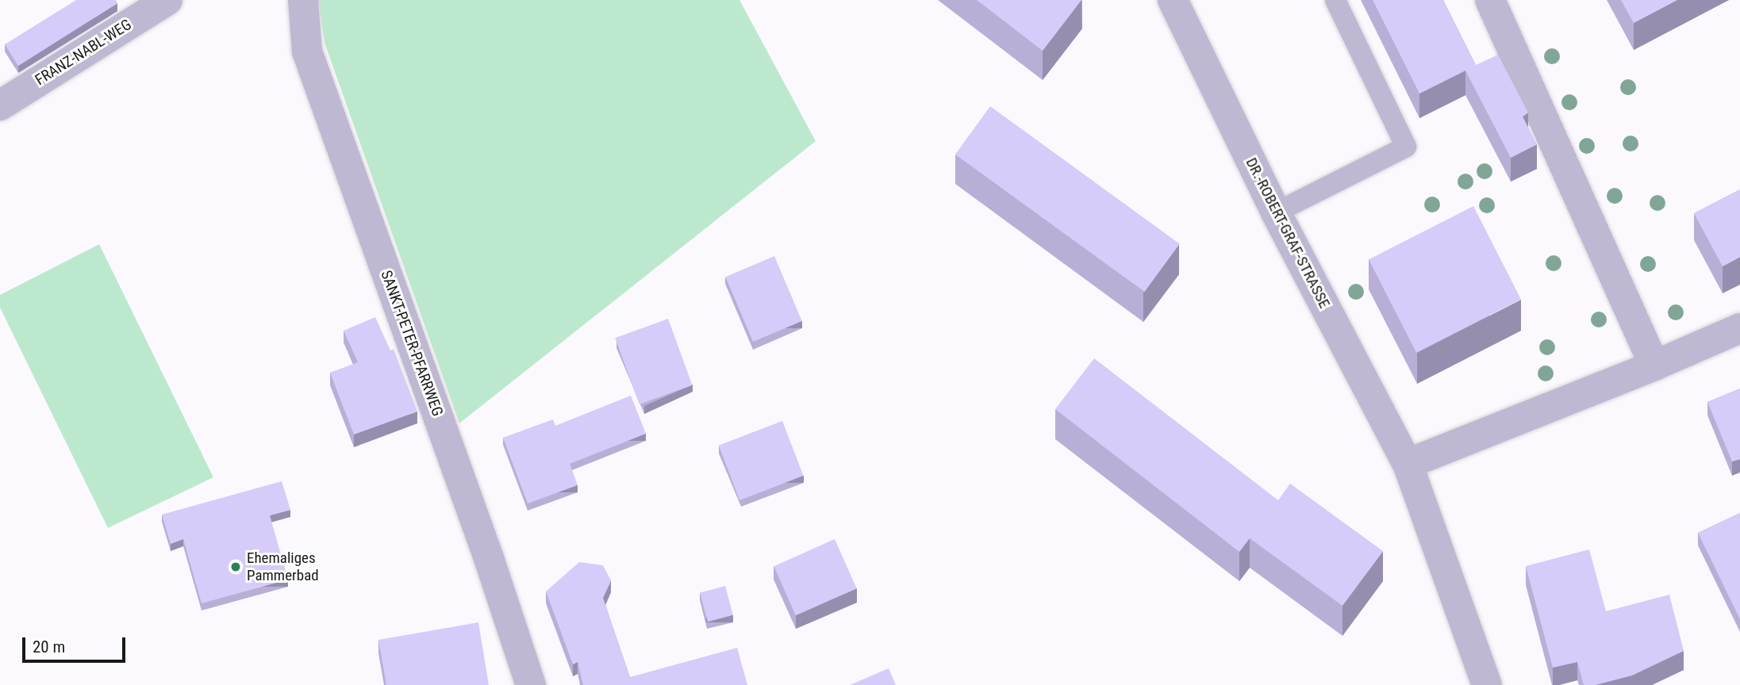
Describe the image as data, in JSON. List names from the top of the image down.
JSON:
{
  "streets": {
    "street": ["FRANZ-NABL-WEG", "DR.-ROBERT-GRAF-STRASSE", "SANKT-PETER-PFARRWEG"]
  },
  "places": ["Ehemaliges Pammerbad"],
  "scale_bar": "20 m"
}
